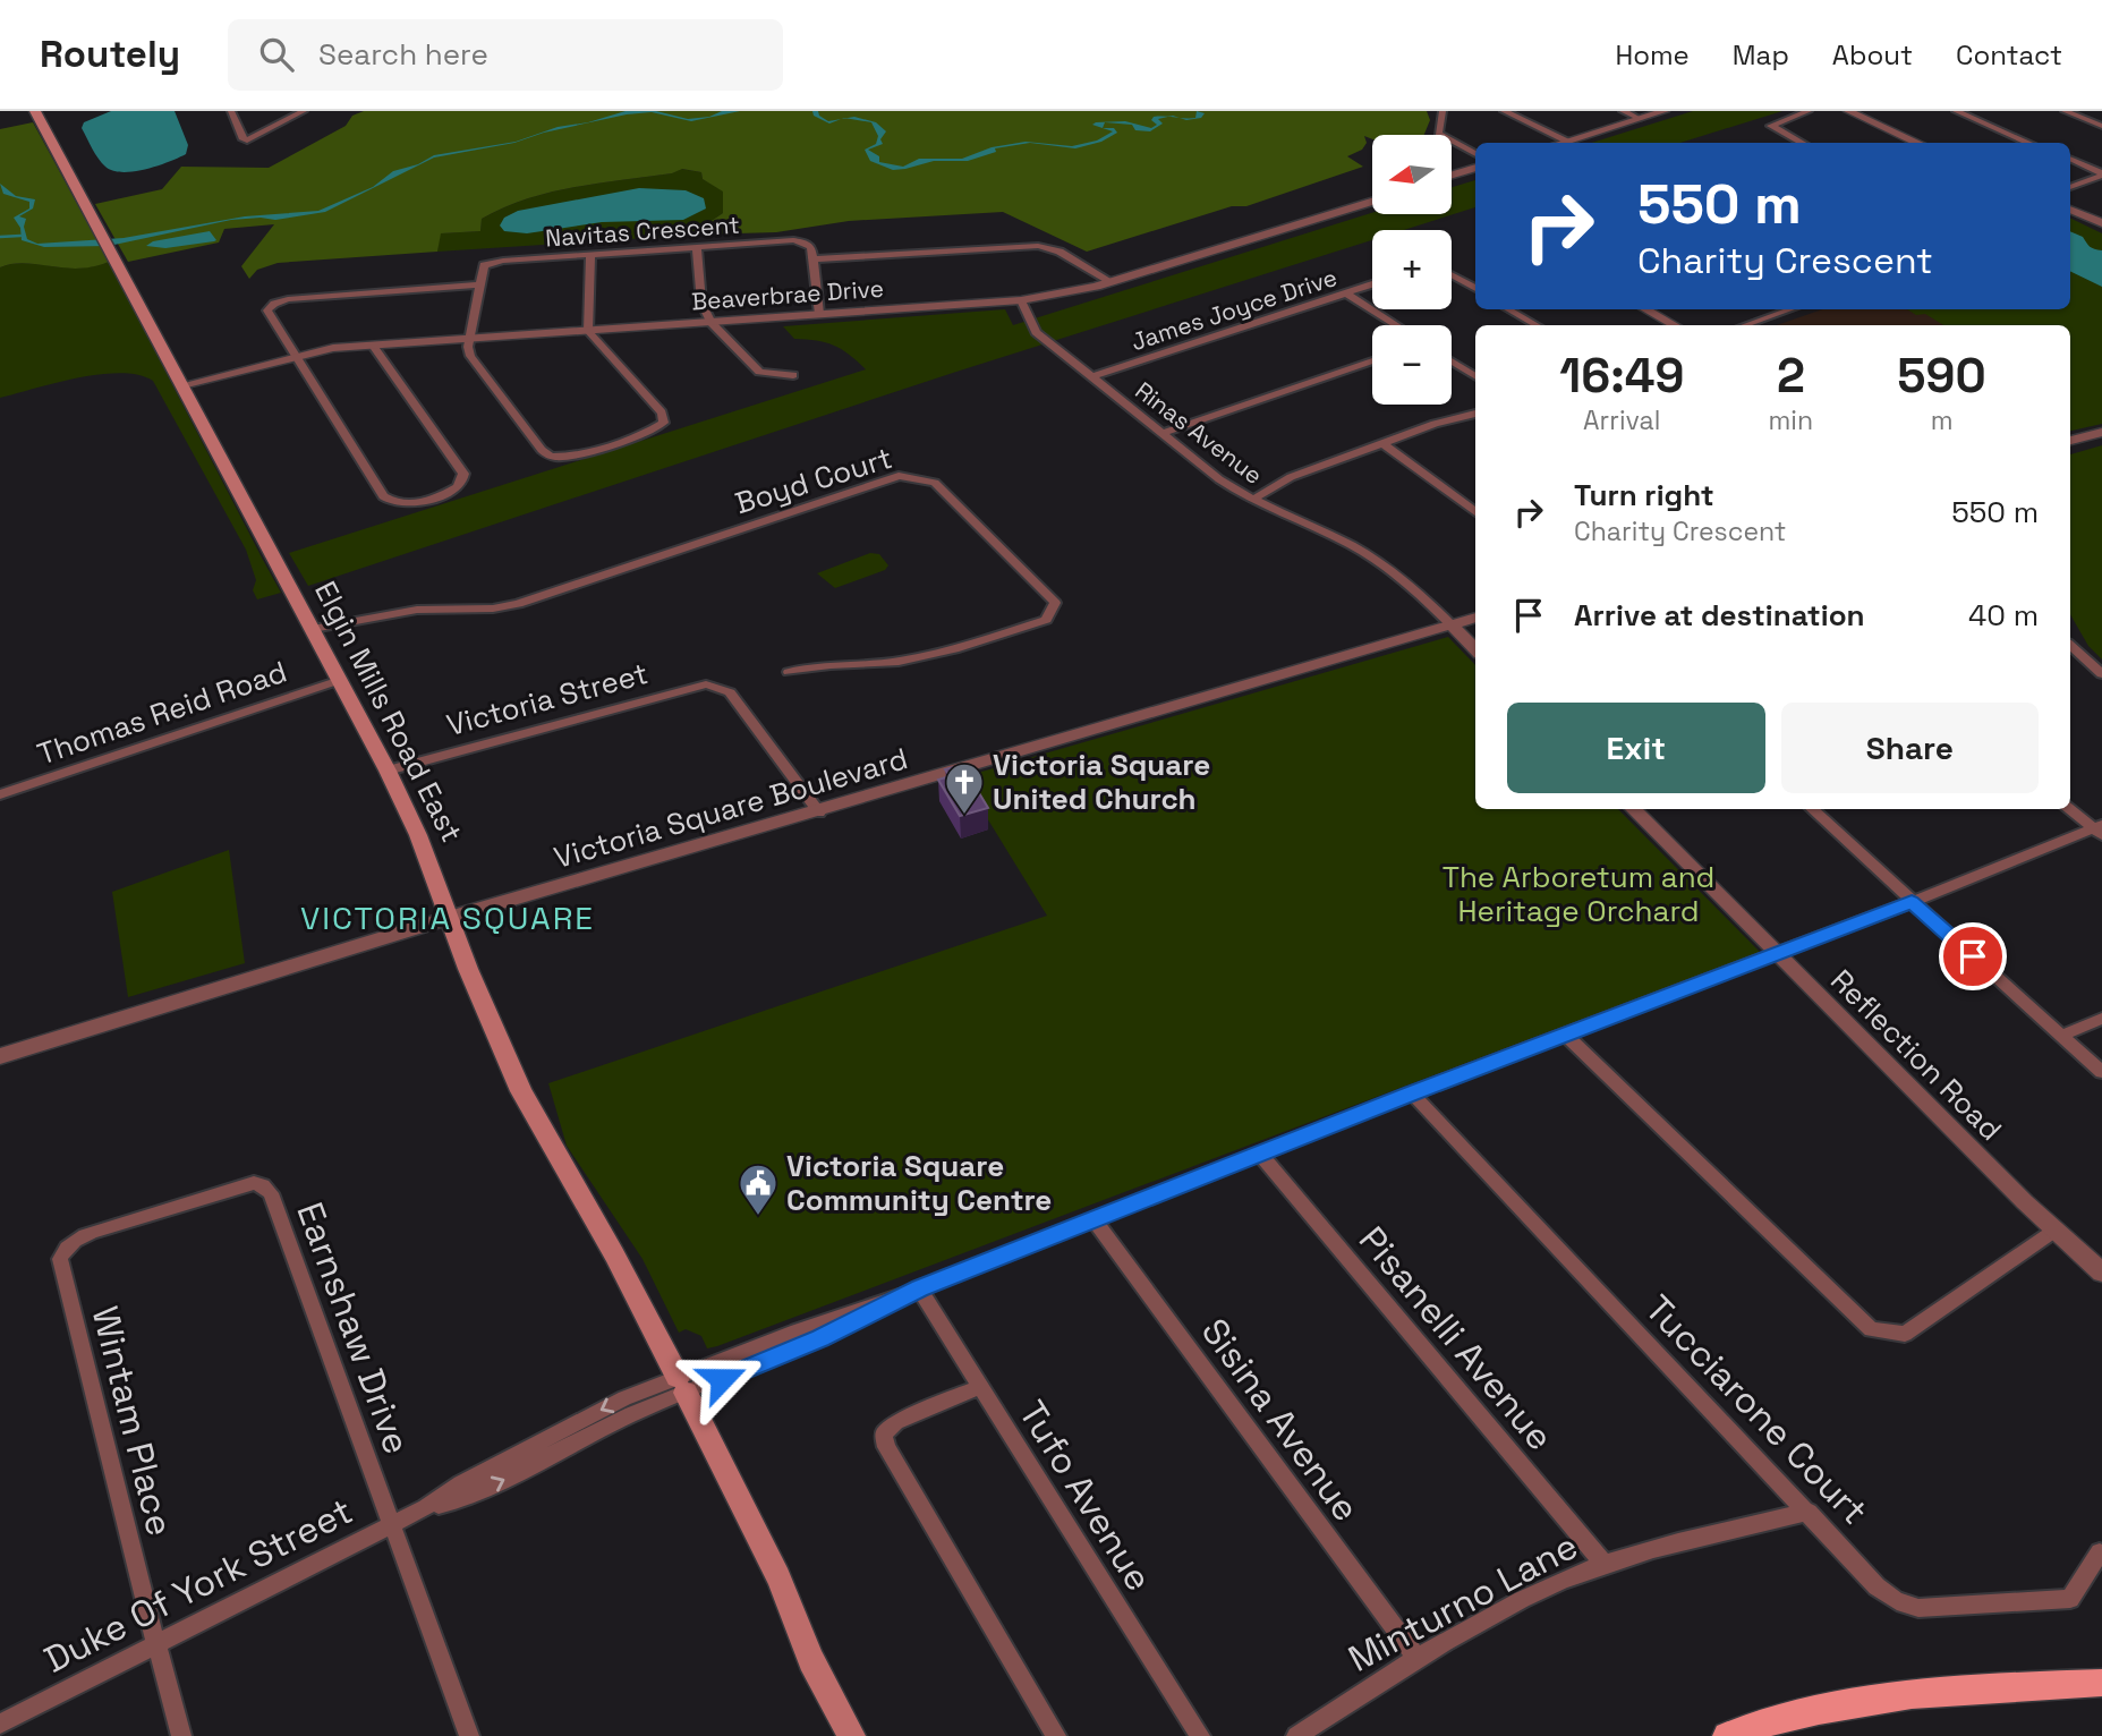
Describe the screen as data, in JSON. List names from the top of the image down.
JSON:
{
  "streets": {
    "main road": ["Elgin Mills Road East"],
    "street": [
      "Navitas Crescent",
      "Beaverbrae Drive",
      "James Joyce Drive",
      "Rinas Avenue",
      "Boyd Court",
      "Victoria Street",
      "Thomas Reid Road",
      "Victoria Square Boulevard",
      "Reflection Road",
      "Earnshaw Drive",
      "Pisanelli Avenue",
      "Tucciarone Court",
      "Sisina Avenue",
      "Wintam Place",
      "Tufo Avenue",
      "Duke Of York Street",
      "Minturno Lane"
    ]
  },
  "crossings": [
    ["Beaverbrae Drive", "Rinas Avenue"],
    ["Beaverbrae Drive", "Elgin Mills Road East"],
    ["James Joyce Drive", "Rinas Avenue"],
    ["Rinas Avenue", "Victoria Square Boulevard"],
    ["Boyd Court", "Elgin Mills Road East"],
    ["Victoria Street", "Elgin Mills Road East"],
    ["Victoria Street", "Victoria Square Boulevard"],
    ["Elgin Mills Road East", "Thomas Reid Road"],
    ["Elgin Mills Road East", "Victoria Square Boulevard"],
    ["Elgin Mills Road East", "Duke Of York Street"],
    ["Reflection Road", "Duke Of York Street"],
    ["Earnshaw Drive", "Wintam Place"],
    ["Earnshaw Drive", "Duke Of York Street"],
    ["Pisanelli Avenue", "Duke Of York Street"],
    ["Pisanelli Avenue", "Minturno Lane"],
    ["Tucciarone Court", "Duke Of York Street"],
    ["Tucciarone Court", "Minturno Lane"],
    ["Sisina Avenue", "Duke Of York Street"],
    ["Sisina Avenue", "Minturno Lane"],
    ["Wintam Place", "Duke Of York Street"],
    ["Tufo Avenue", "Duke Of York Street"]
  ],
  "districts": ["VICTORIA SQUARE"],
  "parks": ["The Arboretum and Heritage Orchard"],
  "places": {
    "church": ["Victoria Square United Church"],
    "public building": ["Victoria Square Community Centre"]
  },
  "north": "left",
  "page": {
    "header": "Routely",
    "search": "Search here",
    "nav": [
      "Home",
      "Map",
      "About",
      "Contact"
    ],
    "map_buttons": ["+", "−"],
    "turn": ["550 m", "Charity Crescent"],
    "eta": [
      "16:49",
      "Arrival",
      "2",
      "min",
      "590",
      "m"
    ],
    "list": [
      {
        "name": "Turn right",
        "note": "Charity Crescent",
        "value": "550 m"
      },
      {
        "name": "Arrive at destination",
        "value": "40 m"
      }
    ],
    "buttons": ["Exit", "Share"]
  }
}
